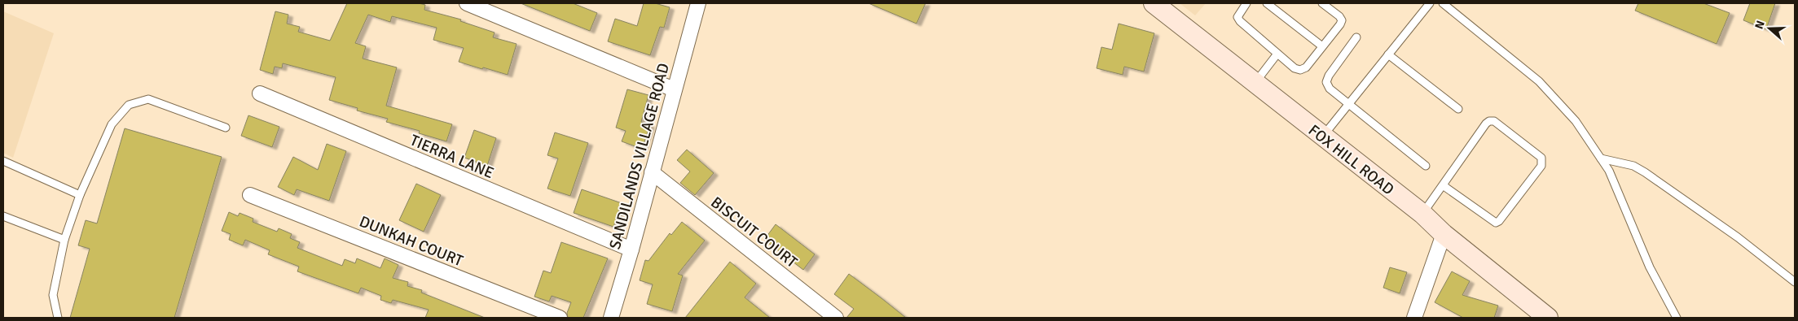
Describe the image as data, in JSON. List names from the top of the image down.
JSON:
{
  "streets": {
    "main road": ["FOX HILL ROAD"],
    "street": [
      "TIERRA LANE",
      "SANDILANDS VILLAGE ROAD",
      "BISCUIT COURT",
      "DUNKAH COURT"
    ]
  },
  "crossings": [
    ["TIERRA LANE", "SANDILANDS VILLAGE ROAD"],
    ["SANDILANDS VILLAGE ROAD", "BISCUIT COURT"]
  ],
  "north": "left"
}
